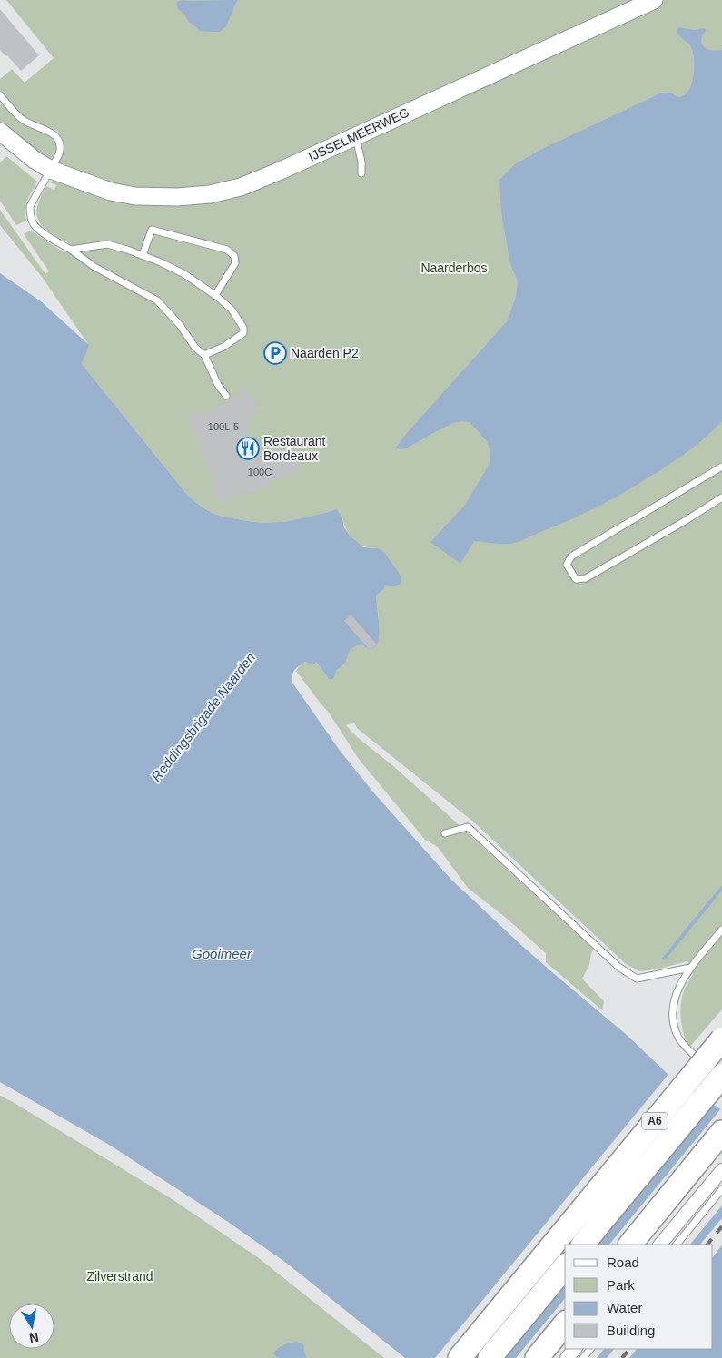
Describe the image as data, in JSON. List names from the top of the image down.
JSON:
{
  "streets": {
    "highway": ["A6"],
    "main road": ["IJSSELMEERWEG"]
  },
  "water": ["Reddingsbrigade Naarden", "Gooimeer"],
  "parks": ["Naarderbos", "Zilverstrand"],
  "places": {
    "parking": ["Naarden P2"],
    "restaurant": ["Restaurant Bordeaux"]
  },
  "house_numbers": ["100L-5", "100C"],
  "legend": [
    "Road",
    "Park",
    "Water",
    "Building"
  ],
  "north": "bottom"
}
